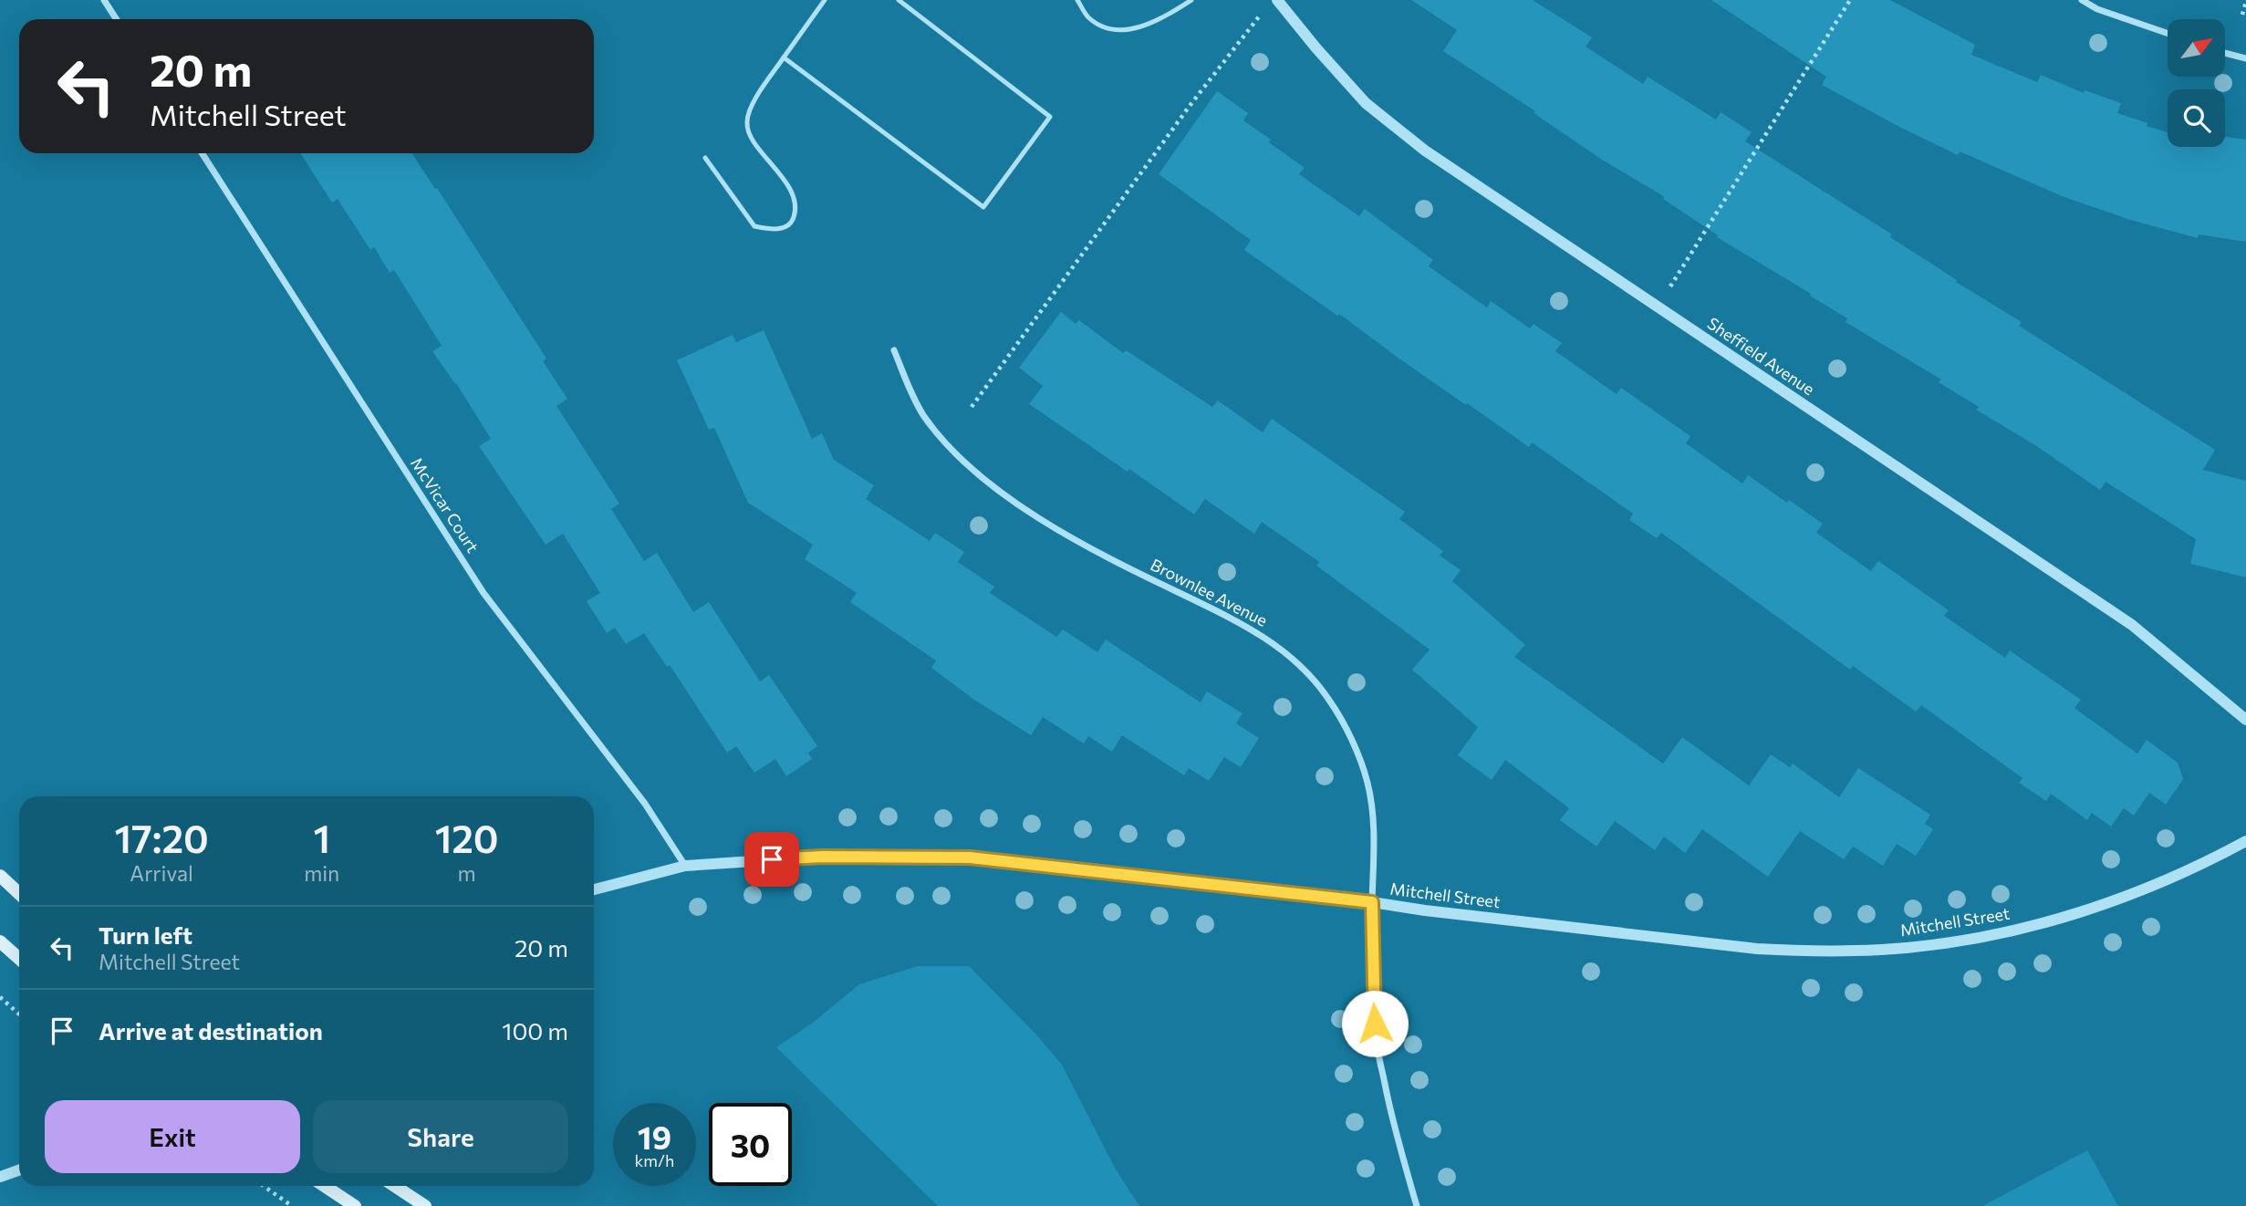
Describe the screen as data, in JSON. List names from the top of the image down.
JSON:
{
  "streets": {
    "street": [
      "Sheffield Avenue",
      "McVicar Court",
      "Brownlee Avenue",
      "Mitchell Street"
    ]
  },
  "crossings": [
    ["McVicar Court", "Mitchell Street"],
    ["Brownlee Avenue", "Mitchell Street"]
  ],
  "north": "top right",
  "page": {
    "turn": ["20 m", "Mitchell Street"],
    "eta": [
      "17:20",
      "Arrival",
      "1",
      "min",
      "120",
      "m"
    ],
    "list": [
      {
        "name": "Turn left",
        "note": "Mitchell Street",
        "value": "20 m"
      },
      {
        "name": "Arrive at destination",
        "value": "100 m"
      }
    ],
    "buttons": ["Exit", "Share"],
    "speed": "19 km/h",
    "limit": "30"
  }
}
